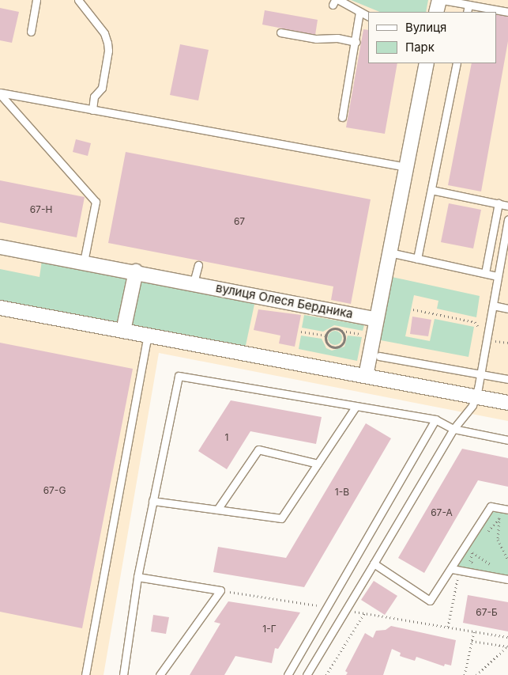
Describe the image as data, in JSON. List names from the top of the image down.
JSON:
{
  "streets": {
    "street": ["вулиця Олеся Бердника"]
  },
  "house_numbers": [
    "67-Н",
    "67",
    "1",
    "67-G",
    "1-В",
    "67-А",
    "67-Б",
    "1-Г"
  ],
  "legend": ["Вулиця", "Парк"]
}
